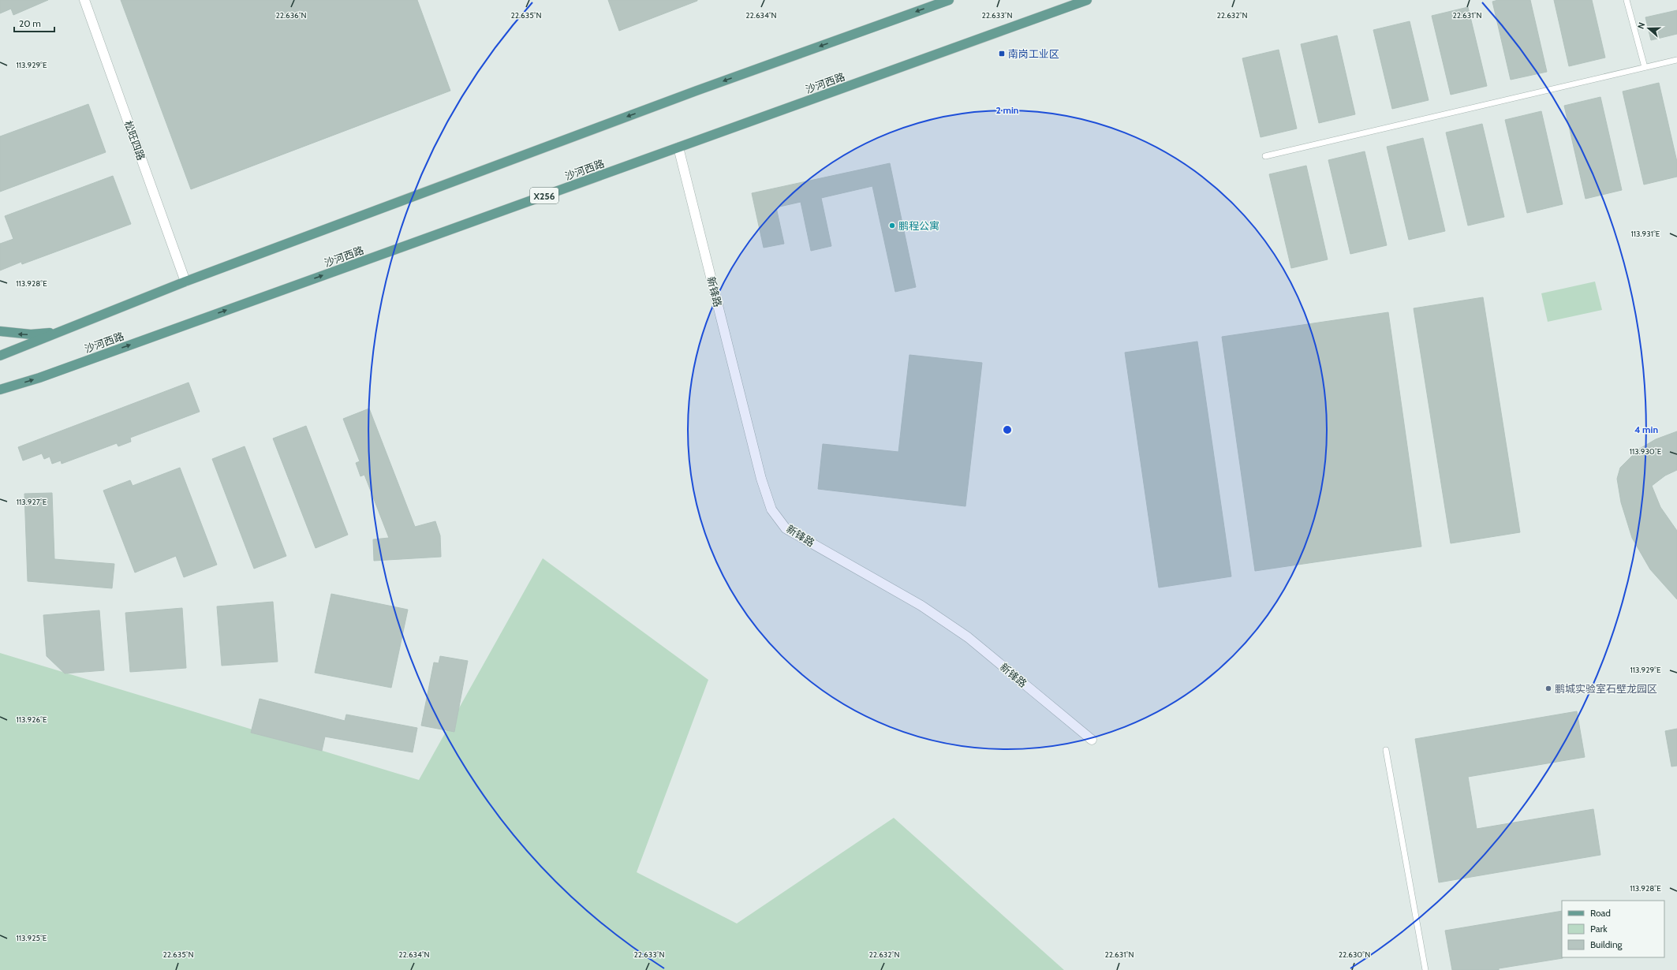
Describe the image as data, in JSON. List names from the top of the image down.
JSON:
{
  "streets": {
    "main road": ["沙河西路", "X256"],
    "street": ["松旺四路", "新锋路"]
  },
  "crossings": [
    ["沙河西路", "新锋路"]
  ],
  "places": {
    "transit": ["南岗工业区"],
    "other": ["鹏程公寓", "鹏城实验室石壁龙园区"]
  },
  "legend": ["Road", "Park", "Building"],
  "scale_bar": "20 m",
  "north": "left",
  "coordinates": [
    "22.636°N",
    "22.635°N",
    "22.634°N",
    "22.633°N",
    "22.632°N",
    "22.631°N",
    "113.929°E",
    "113.931°E",
    "113.928°E",
    "113.930°E",
    "113.927°E",
    "113.926°E",
    "113.925°E",
    "22.630°N"
  ],
  "rings": ["2 min", "4 min"]
}
